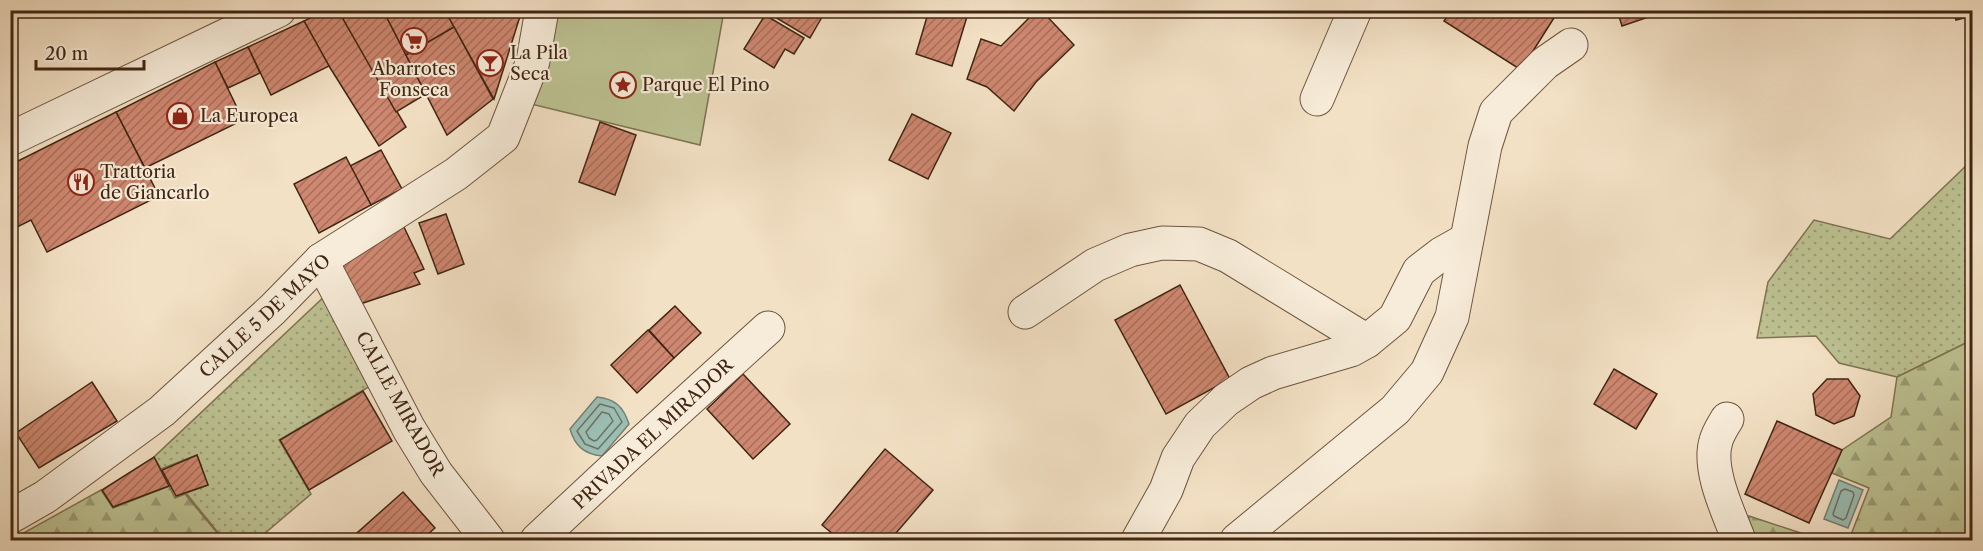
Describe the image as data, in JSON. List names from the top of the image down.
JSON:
{
  "streets": {
    "street": ["CALLE 5 DE MAYO", "CALLE MIRADOR", "PRIVADA EL MIRADOR"]
  },
  "crossings": [
    ["CALLE 5 DE MAYO", "CALLE MIRADOR"]
  ],
  "places": {
    "supermarket": ["Abarrotes Fonseca"],
    "bar": ["La Pila Seca"],
    "place": ["Parque El Pino"],
    "shop": ["La Europea"],
    "restaurant": ["Trattoria de Giancarlo"]
  },
  "scale_bar": "20 m"
}
